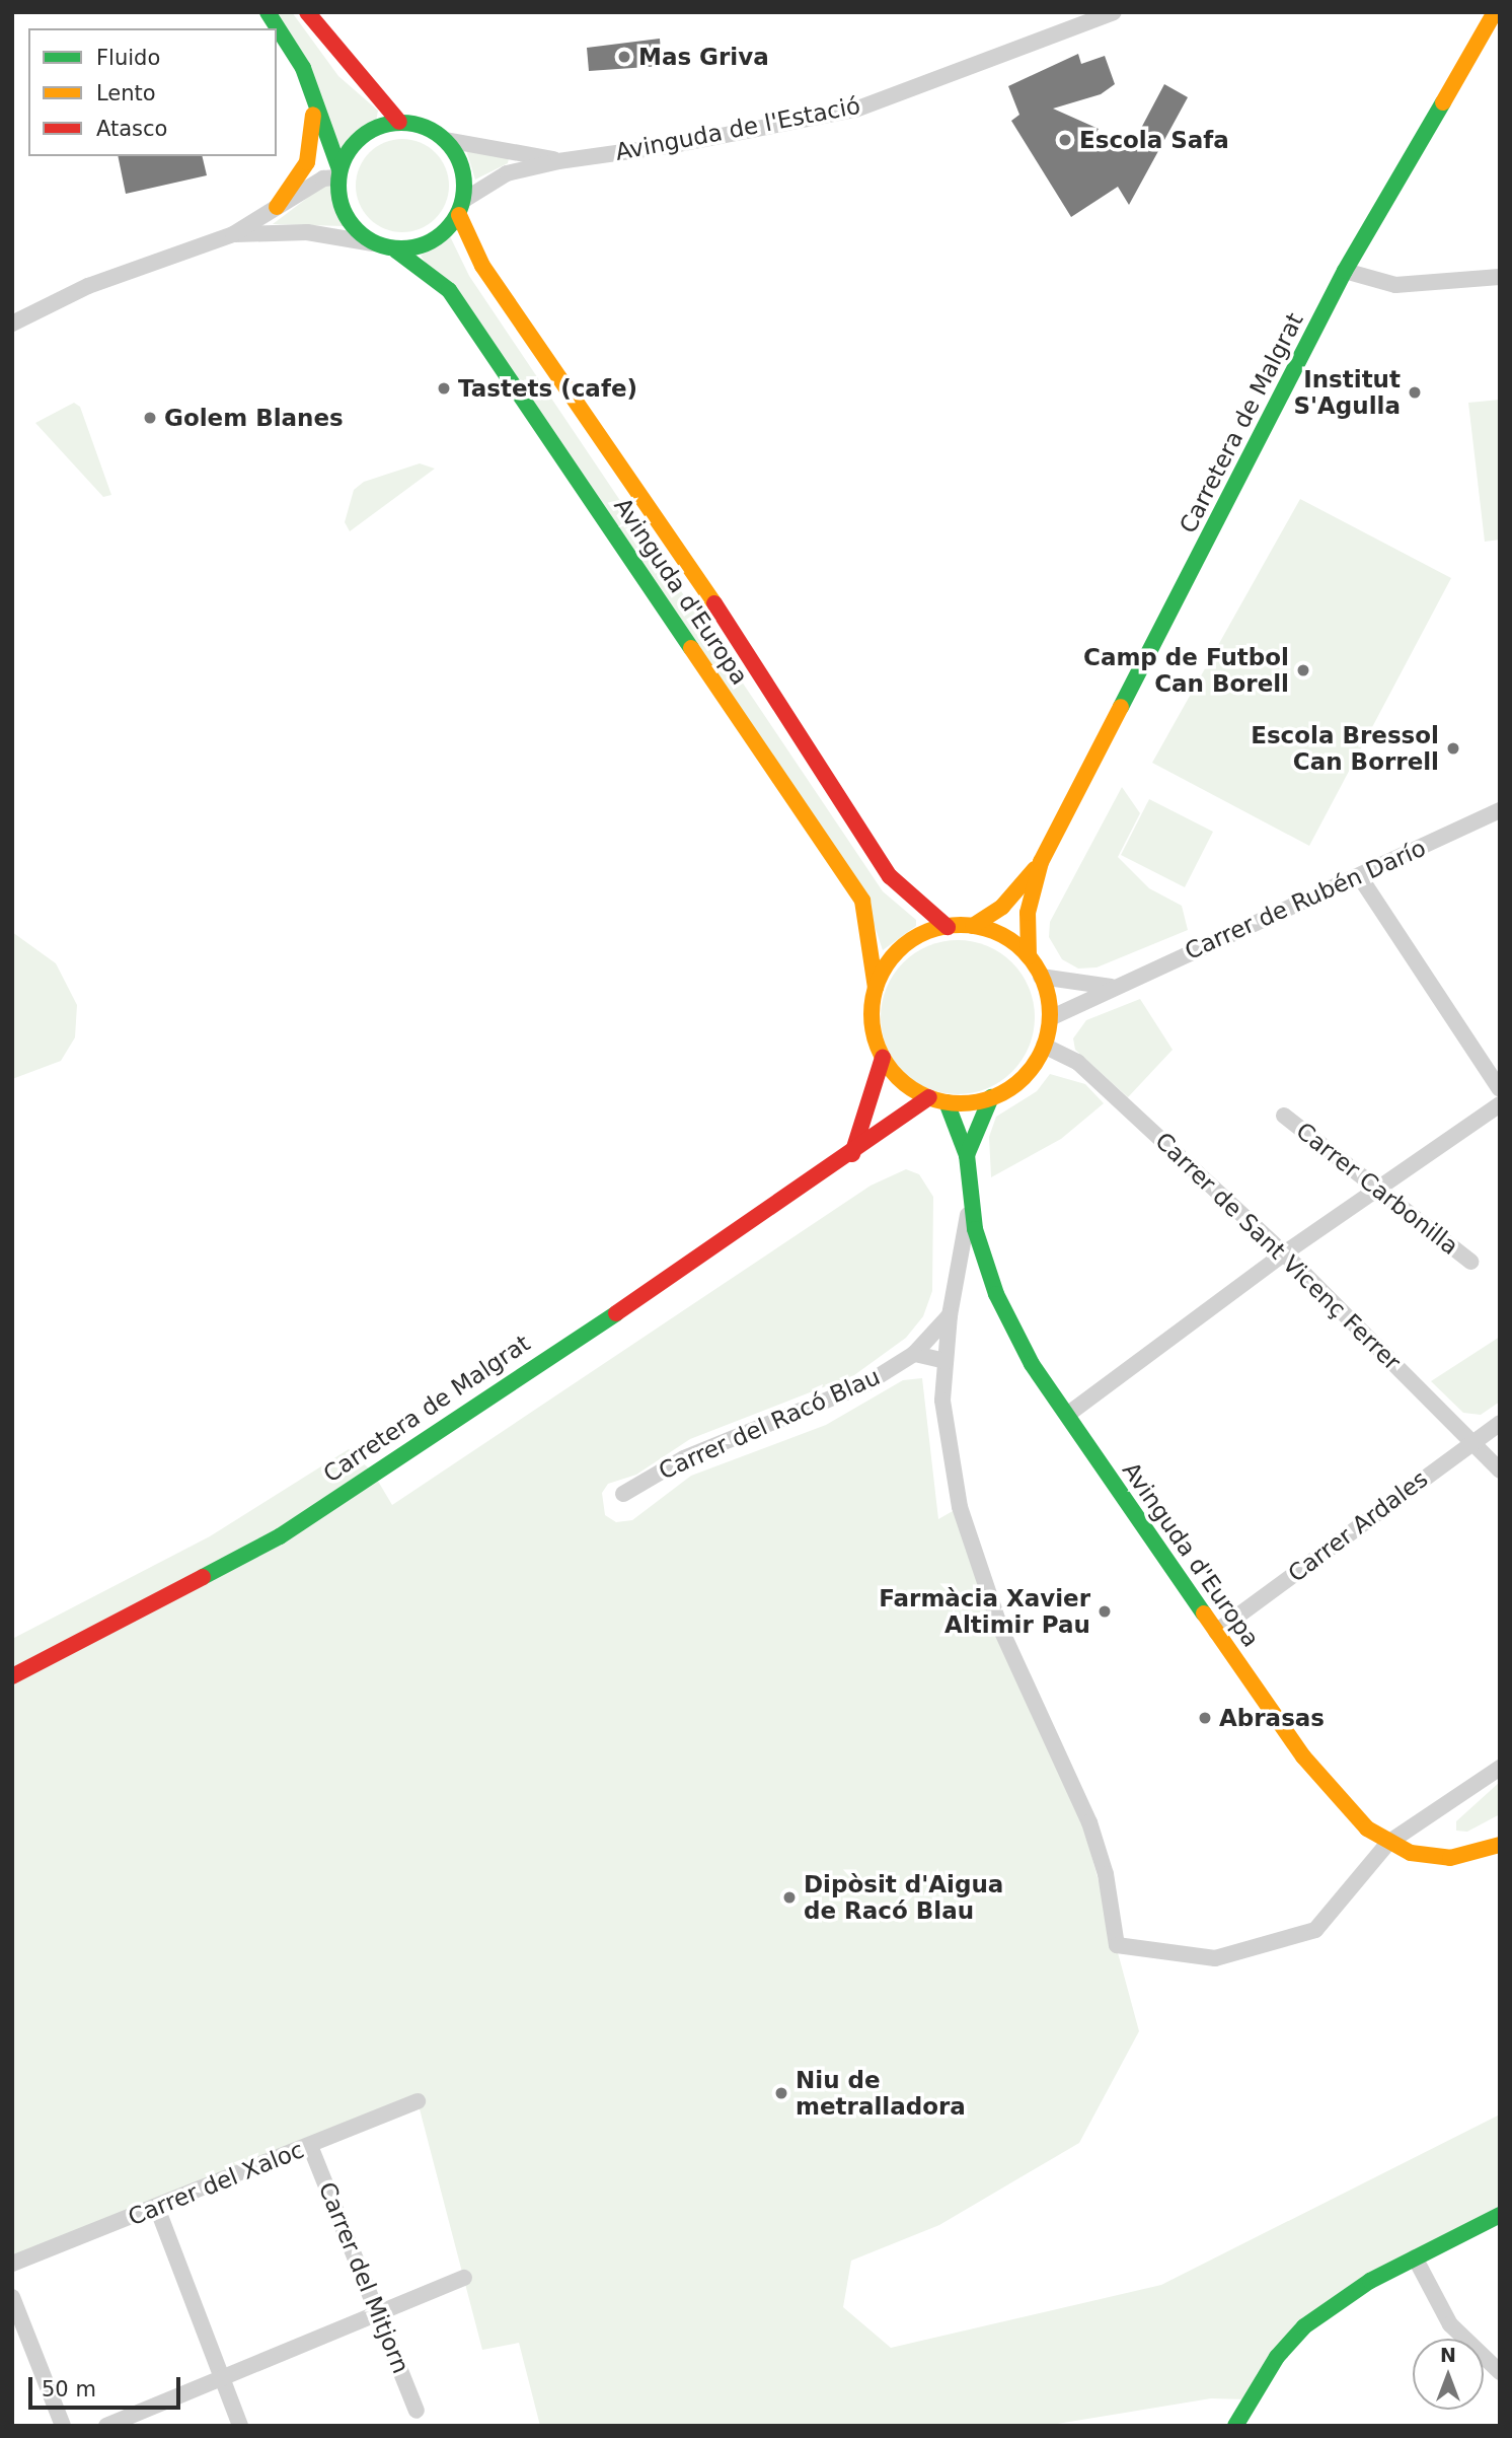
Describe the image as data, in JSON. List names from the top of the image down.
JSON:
{
  "streets": {
    "street": [
      "Avinguda de l'Estació",
      "Carretera de Malgrat",
      "Avinguda d'Europa",
      "Carrer de Rubén Darío",
      "Carrer Carbonilla",
      "Carrer de Sant Vicenç Ferrer",
      "Carrer del Racó Blau",
      "Carrer Ardales",
      "Carrer del Xaloc",
      "Carrer del Mitjorn"
    ]
  },
  "crossings": [
    ["Avinguda de l'Estació", "Avinguda d'Europa"],
    ["Carretera de Malgrat", "Avinguda d'Europa"],
    ["Carretera de Malgrat", "Carrer de Rubén Darío"],
    ["Carretera de Malgrat", "Carrer de Sant Vicenç Ferrer"],
    ["Avinguda d'Europa", "Carrer de Rubén Darío"],
    ["Avinguda d'Europa", "Carrer de Sant Vicenç Ferrer"],
    ["Avinguda d'Europa", "Carrer Ardales"],
    ["Carrer de Rubén Darío", "Carrer de Sant Vicenç Ferrer"],
    ["Carrer de Sant Vicenç Ferrer", "Carrer Ardales"],
    ["Carrer del Xaloc", "Carrer del Mitjorn"]
  ],
  "places": [
    "Mas Griva",
    "Escola Safa",
    "Tastets (cafe)",
    "Institut S'Agulla",
    "Golem Blanes",
    "Camp de Futbol Can Borell",
    "Escola Bressol Can Borrell",
    "Farmàcia Xavier Altimir Pau",
    "Abrasas",
    "Dipòsit d'Aigua de Racó Blau",
    "Niu de metralladora"
  ],
  "legend": ["Fluido", "Lento", "Atasco"],
  "scale_bar": "50 m",
  "north": "top"
}
